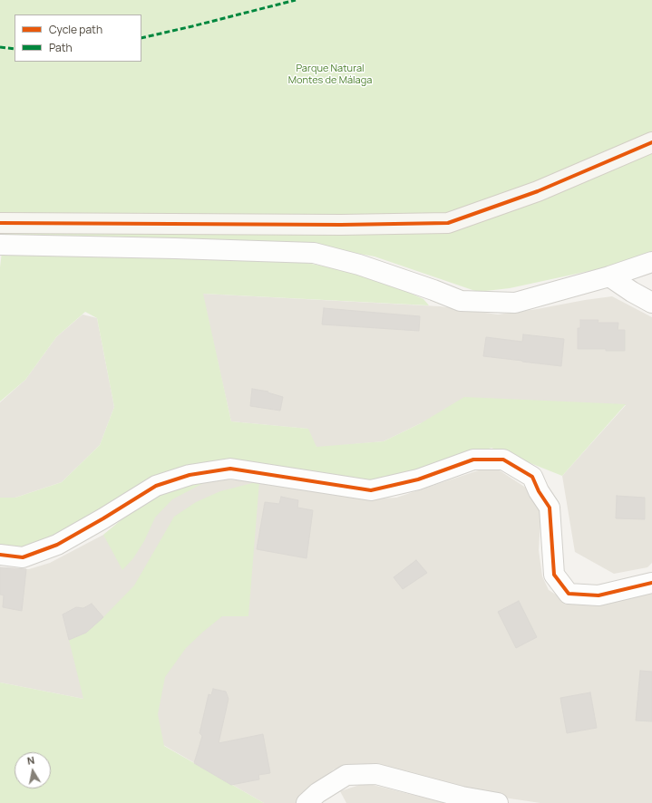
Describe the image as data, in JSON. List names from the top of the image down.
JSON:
{
  "parks": ["Parque Natural Montes de Málaga"],
  "legend": ["Cycle path", "Path"],
  "north": "top"
}
